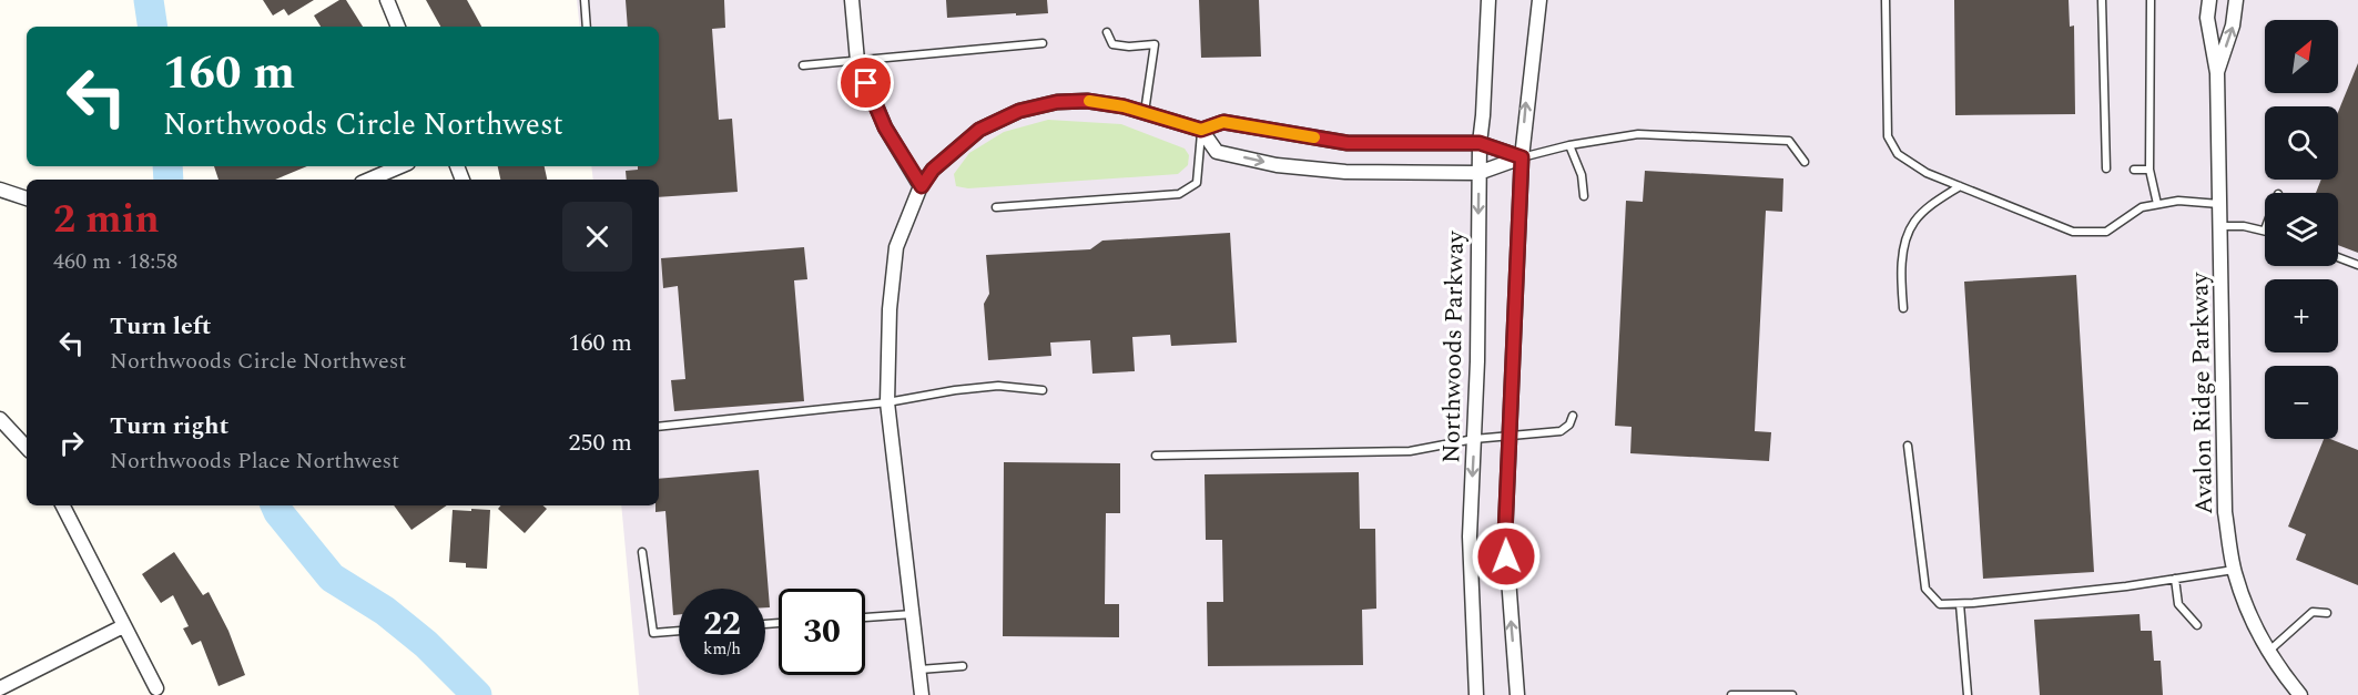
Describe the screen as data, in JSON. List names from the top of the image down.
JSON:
{
  "streets": {
    "street": ["Northwoods Parkway", "Avalon Ridge Parkway"]
  },
  "north": "top right",
  "page": {
    "map_buttons": ["+", "−"],
    "turn": ["160 m", "Northwoods Circle Northwest"],
    "heading": ["2 min", "460 m · 18:58"],
    "list": [
      {
        "name": "Turn left",
        "note": "Northwoods Circle Northwest",
        "value": "160 m"
      },
      {
        "name": "Turn right",
        "note": "Northwoods Place Northwest",
        "value": "250 m"
      }
    ],
    "speed": "22 km/h",
    "limit": "30"
  }
}
